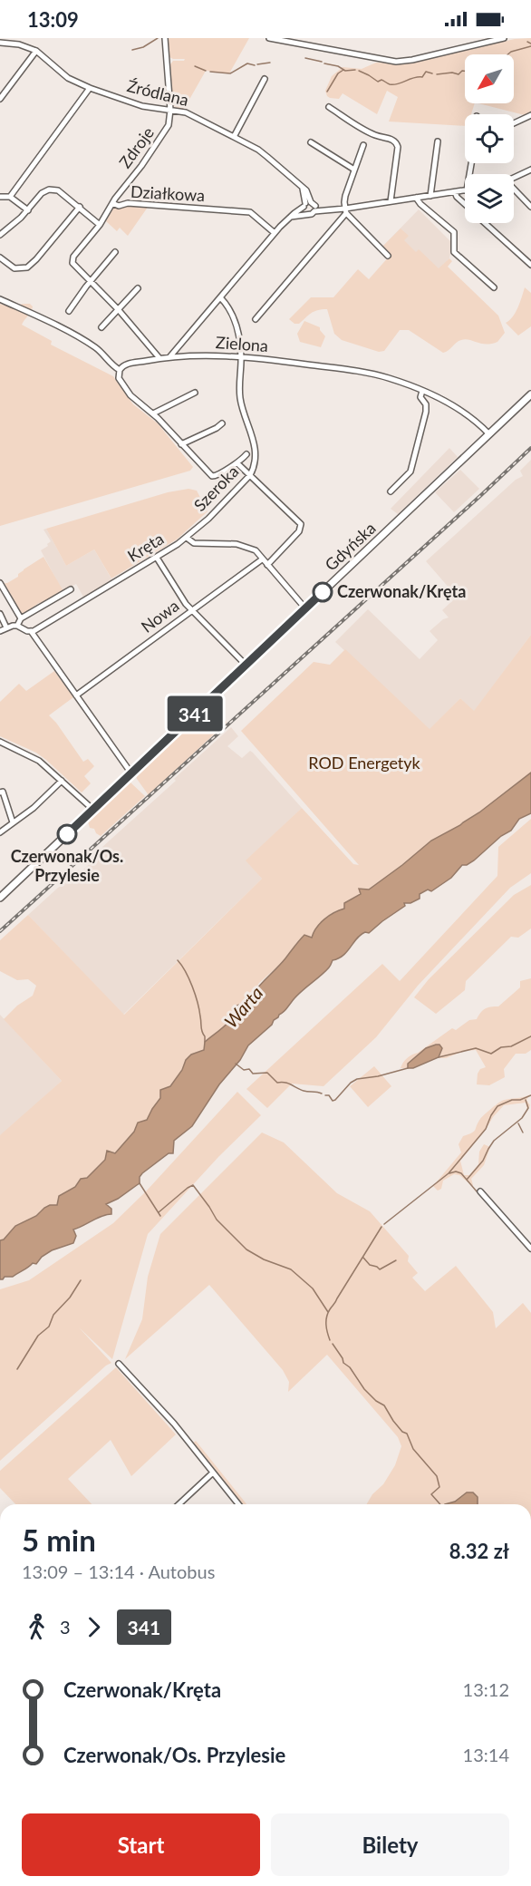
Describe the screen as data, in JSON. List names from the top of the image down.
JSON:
{
  "streets": {
    "main road": ["Gdyńska"],
    "street": [
      "Źródlana",
      "Zdroje",
      "Działkowa",
      "Zielona",
      "Szeroka",
      "Kręta",
      "Nowa"
    ]
  },
  "crossings": [
    ["Źródlana", "Zdroje"],
    ["Zdroje", "Działkowa"],
    ["Zielona", "Szeroka"],
    ["Zielona", "Gdyńska"],
    ["Szeroka", "Kręta"],
    ["Gdyńska", "Kręta"],
    ["Kręta", "Nowa"]
  ],
  "water": ["Warta"],
  "parks": ["ROD Energetyk"],
  "places": ["Czerwonak/Kręta", "Czerwonak/Os. Przylesie"],
  "lines": ["bus line 341"],
  "north": "bottom left",
  "page": {
    "status": "13:09",
    "on_map": "341",
    "heading": ["5 min", "13:09 – 13:14 · Autobus", "8.32 zł"],
    "legs": ["3", "341"],
    "list": [
      {
        "name": "Czerwonak/Kręta",
        "value": "13:12"
      },
      {
        "name": "Czerwonak/Os. Przylesie",
        "value": "13:14"
      }
    ],
    "buttons": ["Start", "Bilety"]
  }
}
